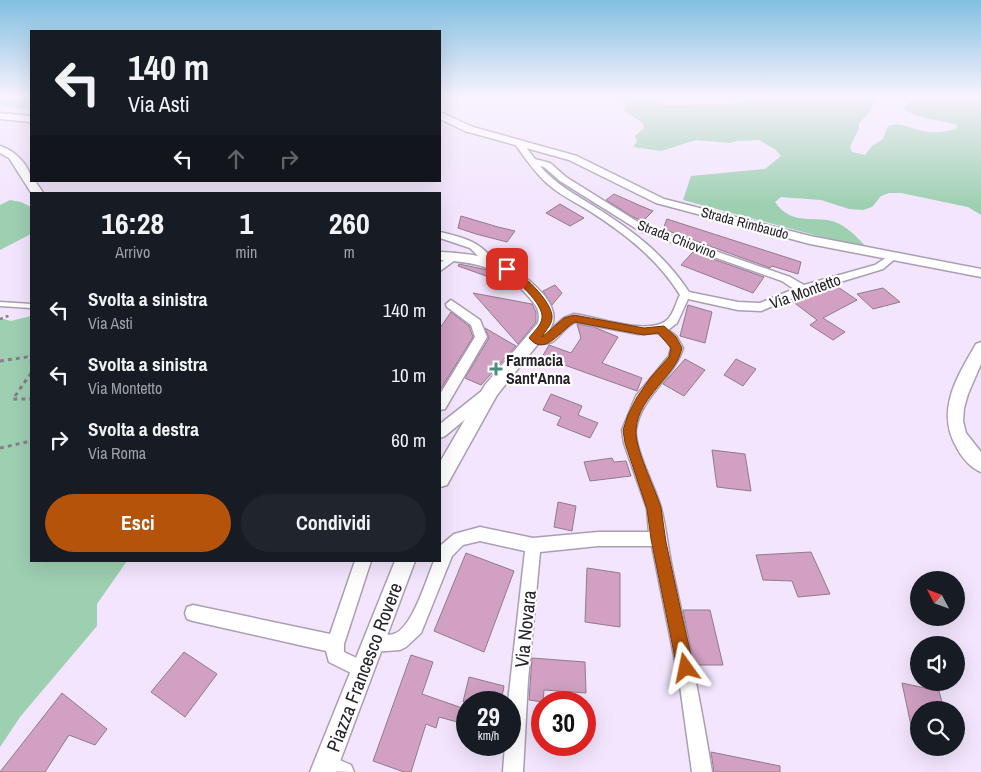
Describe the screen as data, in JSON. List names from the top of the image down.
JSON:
{
  "streets": {
    "street": [
      "Strada Rimbaudo",
      "Strada Chiovino",
      "Via Montetto",
      "Via Novara",
      "Piazza Francesco Rovere"
    ]
  },
  "crossings": [
    ["Strada Rimbaudo", "Strada Chiovino"],
    ["Strada Rimbaudo", "Via Montetto"],
    ["Strada Chiovino", "Via Montetto"]
  ],
  "places": {
    "health": ["Farmacia Sant'Anna"]
  },
  "north": "top left",
  "page": {
    "turn": ["140 m", "Via Asti"],
    "eta": [
      "16:28",
      "Arrivo",
      "1",
      "min",
      "260",
      "m"
    ],
    "list": [
      {
        "name": "Svolta a sinistra",
        "note": "Via Asti",
        "value": "140 m"
      },
      {
        "name": "Svolta a sinistra",
        "note": "Via Montetto",
        "value": "10 m"
      },
      {
        "name": "Svolta a destra",
        "note": "Via Roma",
        "value": "60 m"
      }
    ],
    "buttons": ["Esci", "Condividi"],
    "speed": "29 km/h",
    "limit": "30"
  }
}
